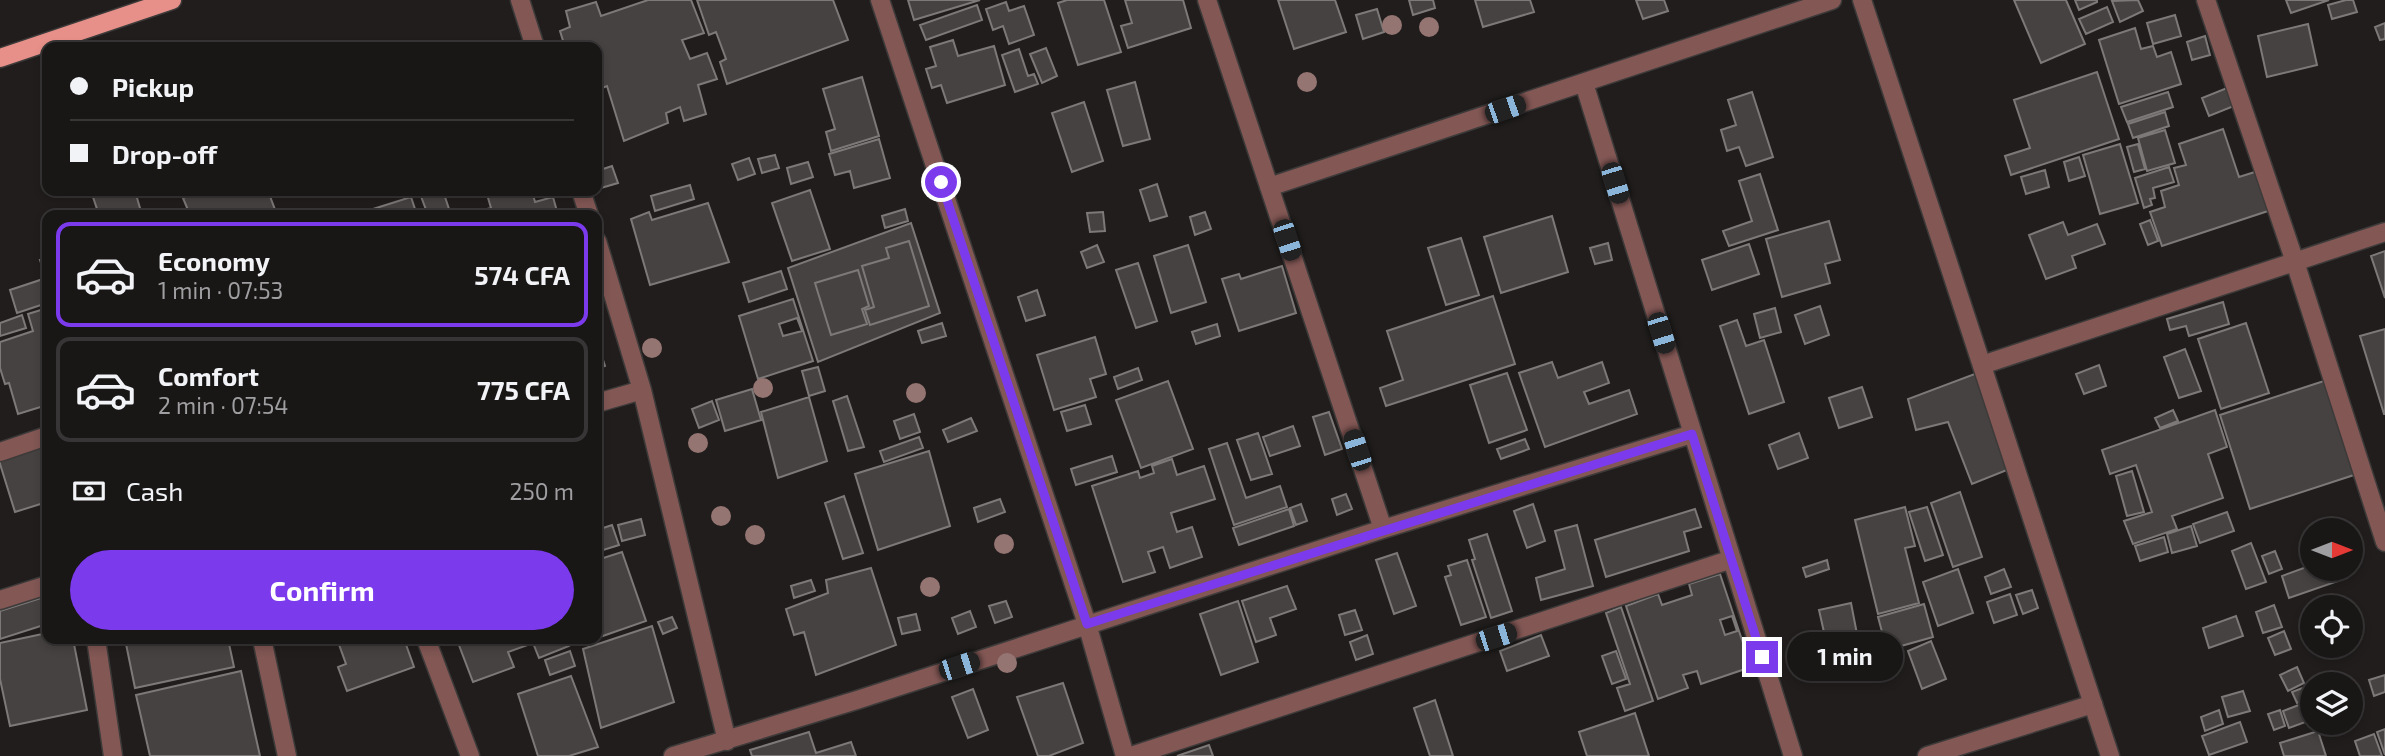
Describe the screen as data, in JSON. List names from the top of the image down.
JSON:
{
  "north": "right",
  "page": {
    "banner": ["Pickup", "Drop-off"],
    "list": [
      {
        "name": "Economy",
        "note": "1 min · 07:53",
        "value": "574 CFA"
      },
      {
        "name": "Comfort",
        "note": "2 min · 07:54",
        "value": "775 CFA"
      }
    ],
    "pay": ["Cash", "250 m"],
    "buttons": "Confirm",
    "bubble": "1 min"
  }
}
